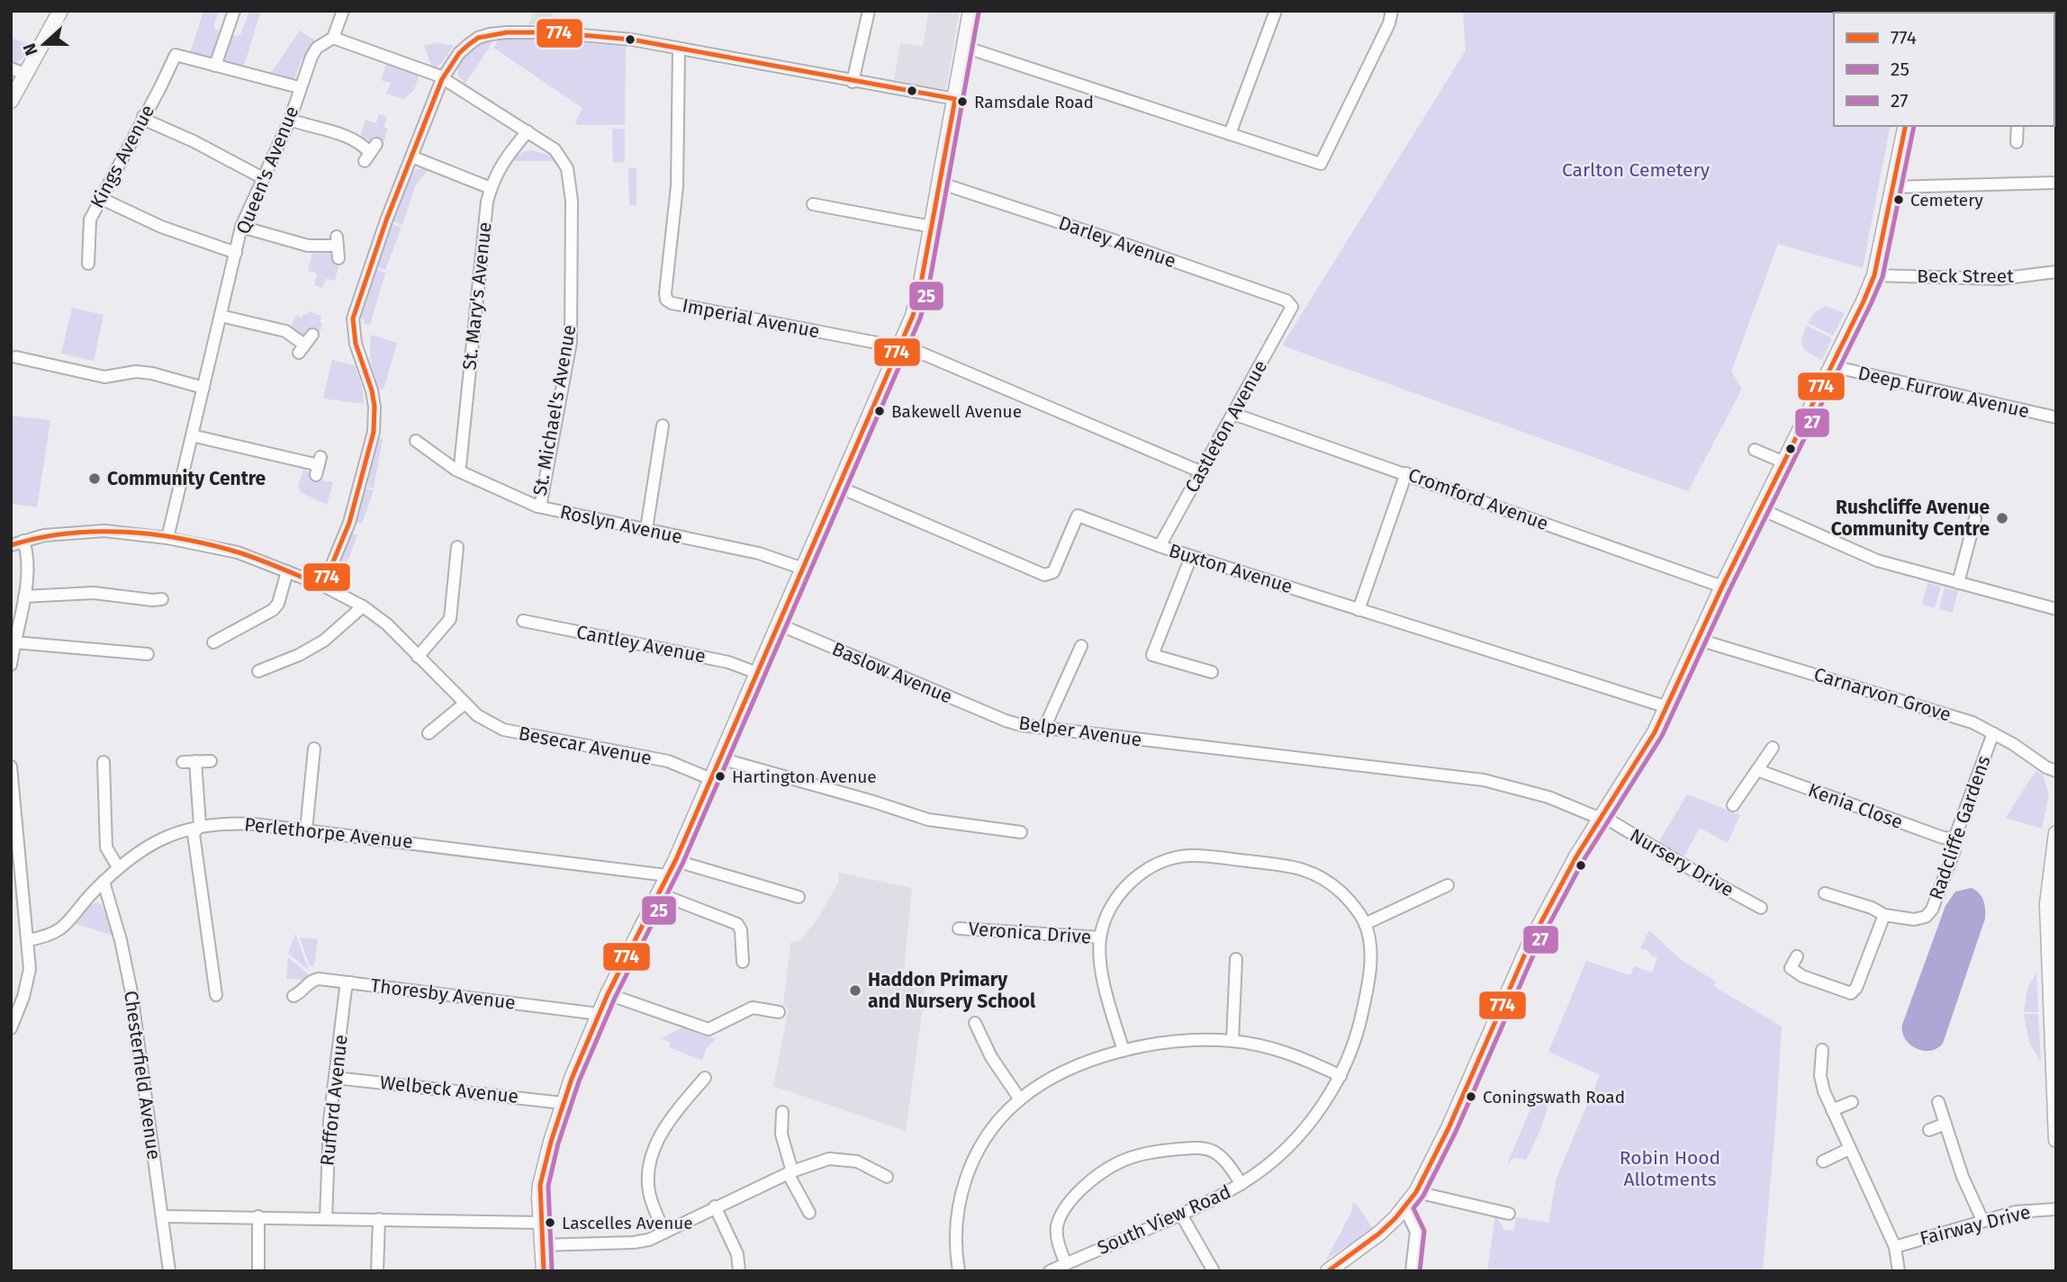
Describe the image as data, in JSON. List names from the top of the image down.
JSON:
{
  "streets": {
    "street": [
      "Kings Avenue",
      "Queen's Avenue",
      "Darley Avenue",
      "Beck Street",
      "St. Mary's Avenue",
      "Imperial Avenue",
      "Deep Furrow Avenue",
      "St. Michael's Avenue",
      "Castleton Avenue",
      "Cromford Avenue",
      "Roslyn Avenue",
      "Buxton Avenue",
      "Cantley Avenue",
      "Baslow Avenue",
      "Carnarvon Grove",
      "Belper Avenue",
      "Besecar Avenue",
      "Kenia Close",
      "Radcliffe Gardens",
      "Perlethorpe Avenue",
      "Nursery Drive",
      "Veronica Drive",
      "Thoresby Avenue",
      "Chesterfield Avenue",
      "Welbeck Avenue",
      "Rufford Avenue",
      "South View Road",
      "Fairway Drive"
    ]
  },
  "crossings": [
    ["Queen's Avenue", "Besecar Avenue"],
    ["Darley Avenue", "Castleton Avenue"],
    ["St. Mary's Avenue", "St. Michael's Avenue"],
    ["St. Mary's Avenue", "Roslyn Avenue"],
    ["St. Michael's Avenue", "Roslyn Avenue"],
    ["Castleton Avenue", "Cromford Avenue"],
    ["Castleton Avenue", "Buxton Avenue"],
    ["Baslow Avenue", "Belper Avenue"],
    ["Carnarvon Grove", "Radcliffe Gardens"],
    ["Belper Avenue", "Nursery Drive"],
    ["Kenia Close", "Radcliffe Gardens"],
    ["Perlethorpe Avenue", "Chesterfield Avenue"],
    ["Veronica Drive", "South View Road"],
    ["Thoresby Avenue", "Rufford Avenue"],
    ["Welbeck Avenue", "Rufford Avenue"]
  ],
  "parks": ["Carlton Cemetery", "Robin Hood Allotments"],
  "places": [
    "Ramsdale Road",
    "Cemetery",
    "Bakewell Avenue",
    "Community Centre",
    "Rushcliffe Avenue Community Centre",
    "Hartington Avenue",
    "Haddon Primary and Nursery School",
    "Coningswath Road",
    "Lascelles Avenue"
  ],
  "lines": ["transit line 25", "transit line 774", "transit line 27"],
  "legend": ["774", "25", "27"],
  "north": "left"
}
